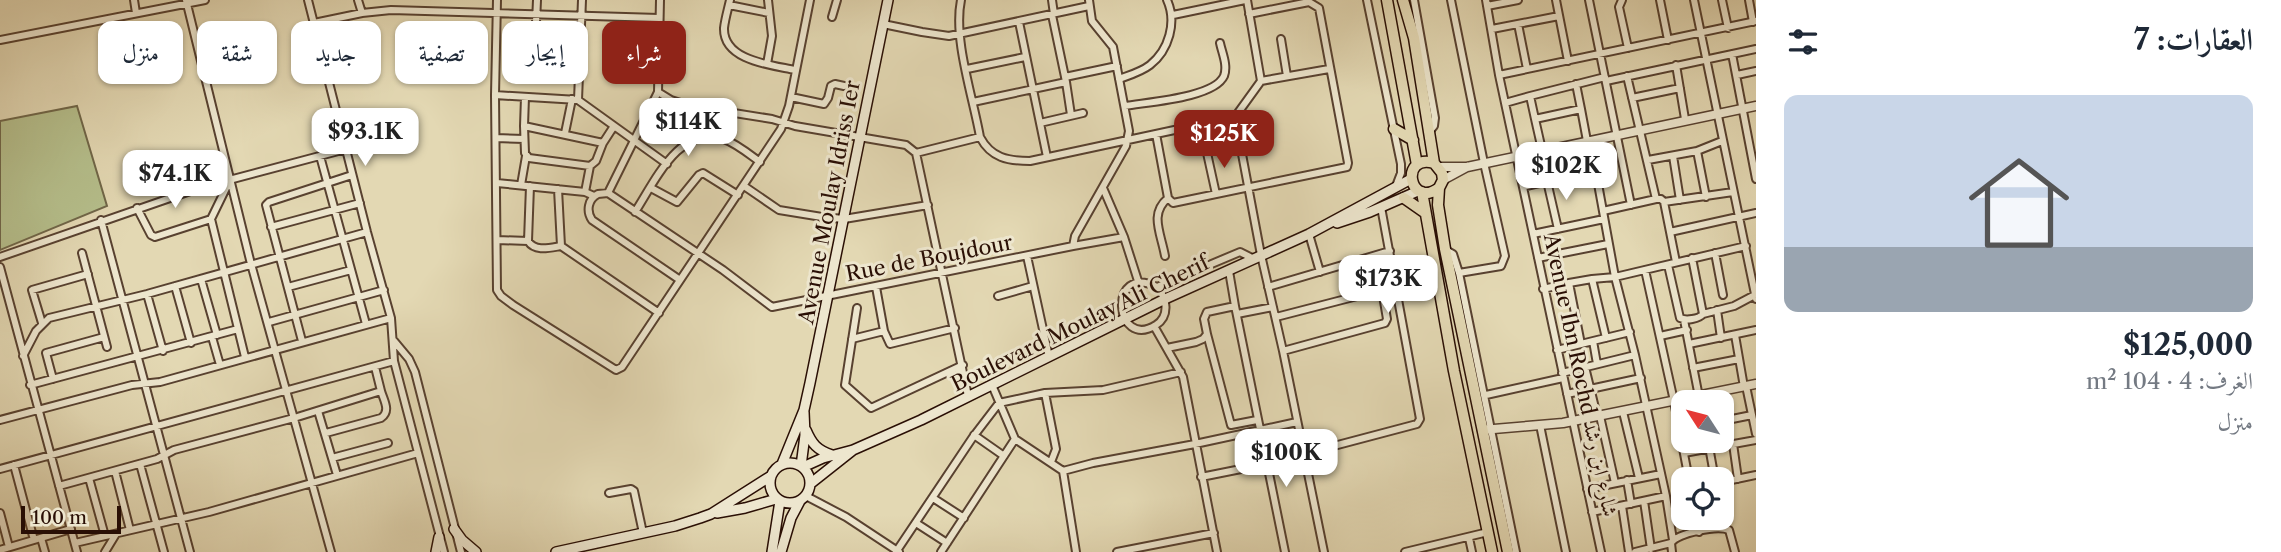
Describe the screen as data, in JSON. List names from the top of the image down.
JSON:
{
  "streets": {
    "main road": ["Avenue Moulay Idriss Ier", "Boulevard Moulay Ali Cherif"],
    "street": ["Rue de Boujdour", "Avenue Ibn Rochd شارع ابن رشد"]
  },
  "crossings": [
    ["Avenue Moulay Idriss Ier", "Rue de Boujdour"]
  ],
  "scale_bar": "100 m",
  "north": "top left",
  "page": {
    "heading": "العقارات: 7",
    "chip": [
      "شراء",
      "إيجار",
      "تصفية",
      "جديد",
      "شقة",
      "منزل"
    ],
    "list": [
      {
        "name": "$125,000",
        "note": "الغرف: 4 · 104 m² · منزل"
      }
    ],
    "price": [
      "$114K",
      "$93.1K",
      "$125K",
      "$102K",
      "$74.1K",
      "$173K",
      "$100K"
    ],
    "scale": "100 m"
  }
}
